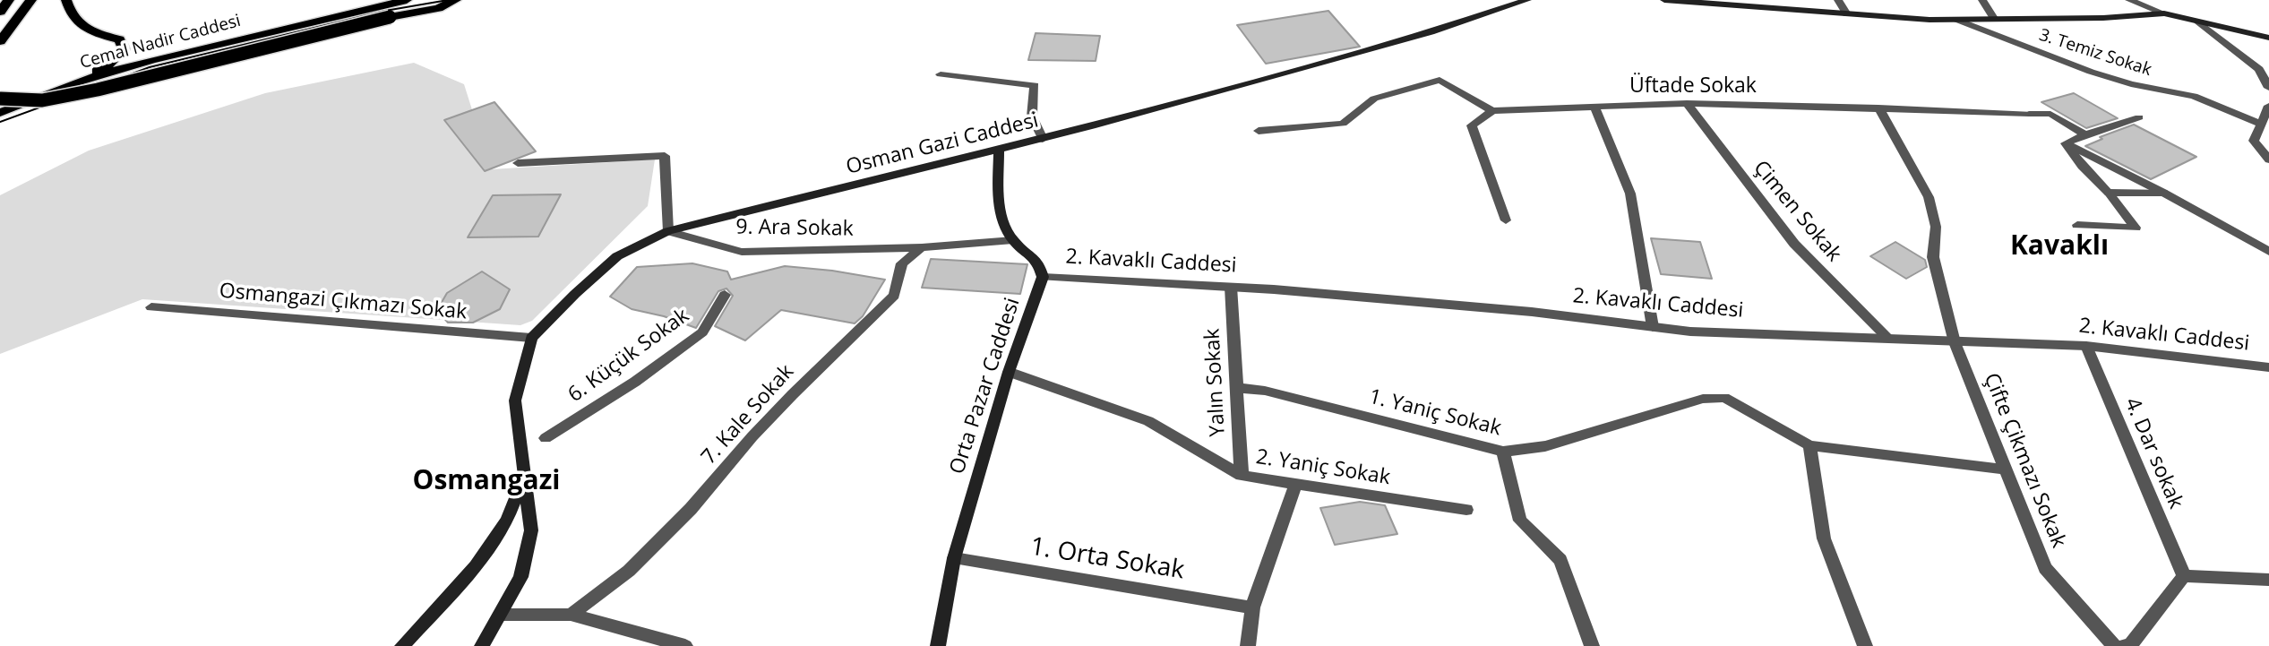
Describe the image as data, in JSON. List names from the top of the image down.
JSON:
{
  "streets": {
    "main road": ["Cemal Nadir Caddesi", "Osman Gazi Caddesi", "Orta Pazar Caddesi"],
    "street": [
      "3. Temiz Sokak",
      "Üftade Sokak",
      "Çimen Sokak",
      "9. Ara Sokak",
      "2. Kavaklı Caddesi",
      "Osmangazi Çıkmazı Sokak",
      "6. Küçük Sokak",
      "Yalın Sokak",
      "1. Yaniç Sokak",
      "7. Kale Sokak",
      "4. Dar sokak",
      "Çifte Çikmazı Sokak",
      "2. Yaniç Sokak",
      "1. Orta Sokak"
    ]
  },
  "crossings": [
    ["Üftade Sokak", "Çimen Sokak"],
    ["Üftade Sokak", "Çifte Çikmazı Sokak"],
    ["Osman Gazi Caddesi", "9. Ara Sokak"],
    ["Osman Gazi Caddesi", "Osmangazi Çıkmazı Sokak"],
    ["Çimen Sokak", "2. Kavaklı Caddesi"],
    ["9. Ara Sokak", "7. Kale Sokak"],
    ["2. Kavaklı Caddesi", "Yalın Sokak"],
    ["2. Kavaklı Caddesi", "Orta Pazar Caddesi"],
    ["2. Kavaklı Caddesi", "4. Dar sokak"],
    ["2. Kavaklı Caddesi", "Çifte Çikmazı Sokak"],
    ["Yalın Sokak", "1. Yaniç Sokak"],
    ["Yalın Sokak", "2. Yaniç Sokak"],
    ["Orta Pazar Caddesi", "2. Yaniç Sokak"],
    ["Orta Pazar Caddesi", "1. Orta Sokak"]
  ],
  "districts": ["Kavaklı", "Osmangazi"]
}
